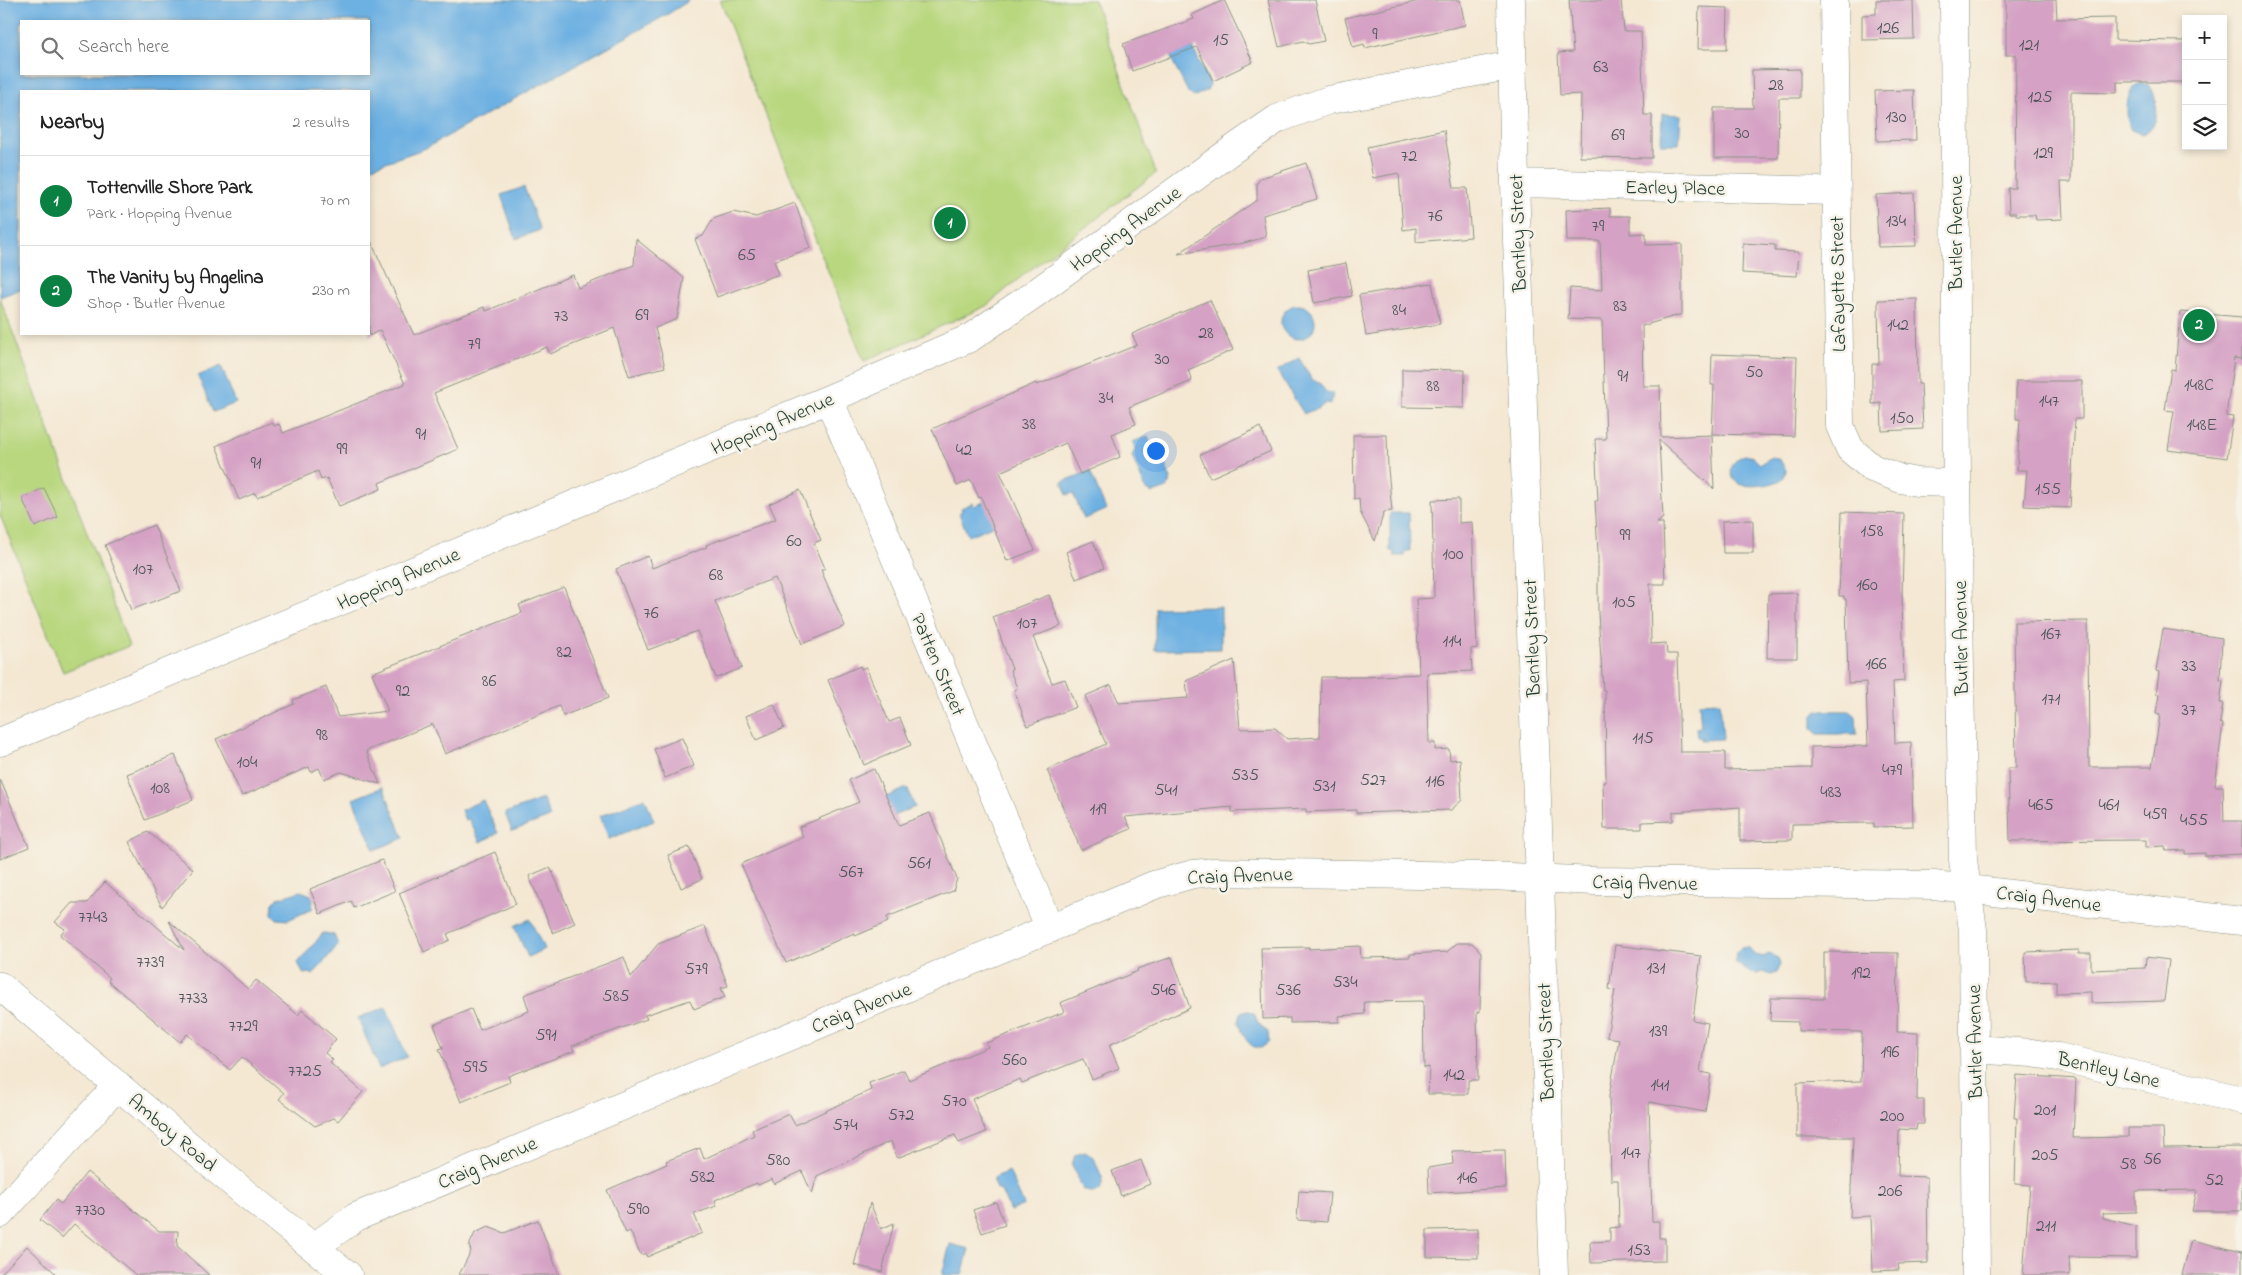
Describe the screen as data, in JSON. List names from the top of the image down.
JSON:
{
  "streets": {
    "street": [
      "Earley Place",
      "Hopping Avenue",
      "Bentley Street",
      "Butler Avenue",
      "Lafayette Street",
      "Patten Street",
      "Craig Avenue",
      "Bentley Lane",
      "Amboy Road"
    ]
  },
  "crossings": [
    ["Earley Place", "Bentley Street"],
    ["Earley Place", "Lafayette Street"],
    ["Hopping Avenue", "Bentley Street"],
    ["Hopping Avenue", "Patten Street"],
    ["Bentley Street", "Craig Avenue"],
    ["Butler Avenue", "Lafayette Street"],
    ["Butler Avenue", "Craig Avenue"],
    ["Butler Avenue", "Bentley Lane"],
    ["Patten Street", "Craig Avenue"],
    ["Craig Avenue", "Amboy Road"]
  ],
  "house_numbers": [
    "126",
    "9",
    "15",
    "121",
    "63",
    "28",
    "125",
    "130",
    "30",
    "69",
    "129",
    "72",
    "76",
    "134",
    "79",
    "65",
    "83",
    "84",
    "69",
    "73",
    "142",
    "28",
    "79",
    "30",
    "50",
    "91",
    "148C",
    "88",
    "34",
    "147",
    "150",
    "38",
    "148E",
    "91",
    "99",
    "42",
    "91",
    "155",
    "158",
    "99",
    "60",
    "100",
    "107",
    "68",
    "160",
    "105",
    "76",
    "107",
    "167",
    "114",
    "82",
    "166",
    "33",
    "86",
    "92",
    "171",
    "37",
    "98",
    "115",
    "104",
    "479",
    "535",
    "527",
    "116",
    "531",
    "108",
    "541",
    "483",
    "465",
    "461",
    "119",
    "459",
    "455",
    "561",
    "567",
    "7743",
    "7739",
    "131",
    "579",
    "192",
    "534",
    "546",
    "536",
    "585",
    "7733",
    "7729",
    "139",
    "591",
    "196",
    "560",
    "595",
    "7725",
    "142",
    "141",
    "570",
    "201",
    "572",
    "200",
    "574",
    "147",
    "205",
    "56",
    "580",
    "58",
    "582",
    "146",
    "52",
    "206",
    "590",
    "7730",
    "211",
    "153"
  ],
  "page": {
    "map_buttons": ["+", "−"],
    "search": "Search here",
    "heading": ["Nearby", "2 results"],
    "list": [
      {
        "mark": "1",
        "name": "Tottenville Shore Park",
        "note": "Park · Hopping Avenue",
        "value": "70 m"
      },
      {
        "mark": "2",
        "name": "The Vanity by Angelina",
        "note": "Shop · Butler Avenue",
        "value": "230 m"
      }
    ],
    "pins": ["1", "2"]
  }
}
